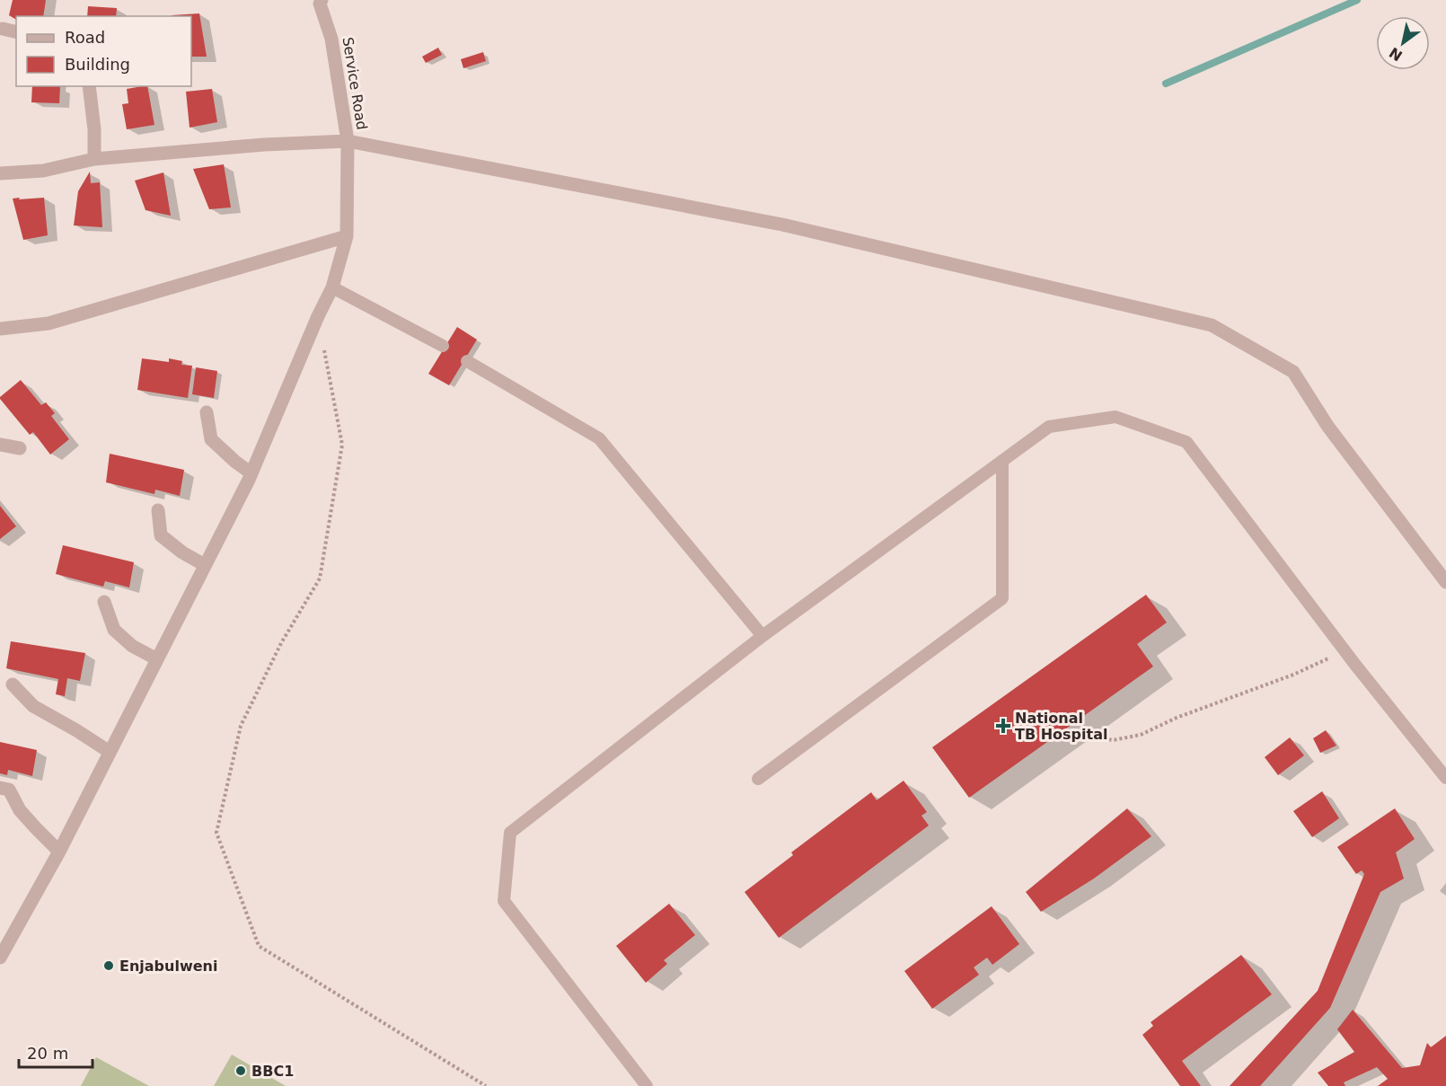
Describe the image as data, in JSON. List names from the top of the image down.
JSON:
{
  "streets": {
    "street": ["Service Road"]
  },
  "places": {
    "health": ["National TB Hospital"],
    "other": ["Enjabulweni", "BBC1"]
  },
  "legend": ["Road", "Building"],
  "scale_bar": "20 m",
  "north": "bottom left"
}
